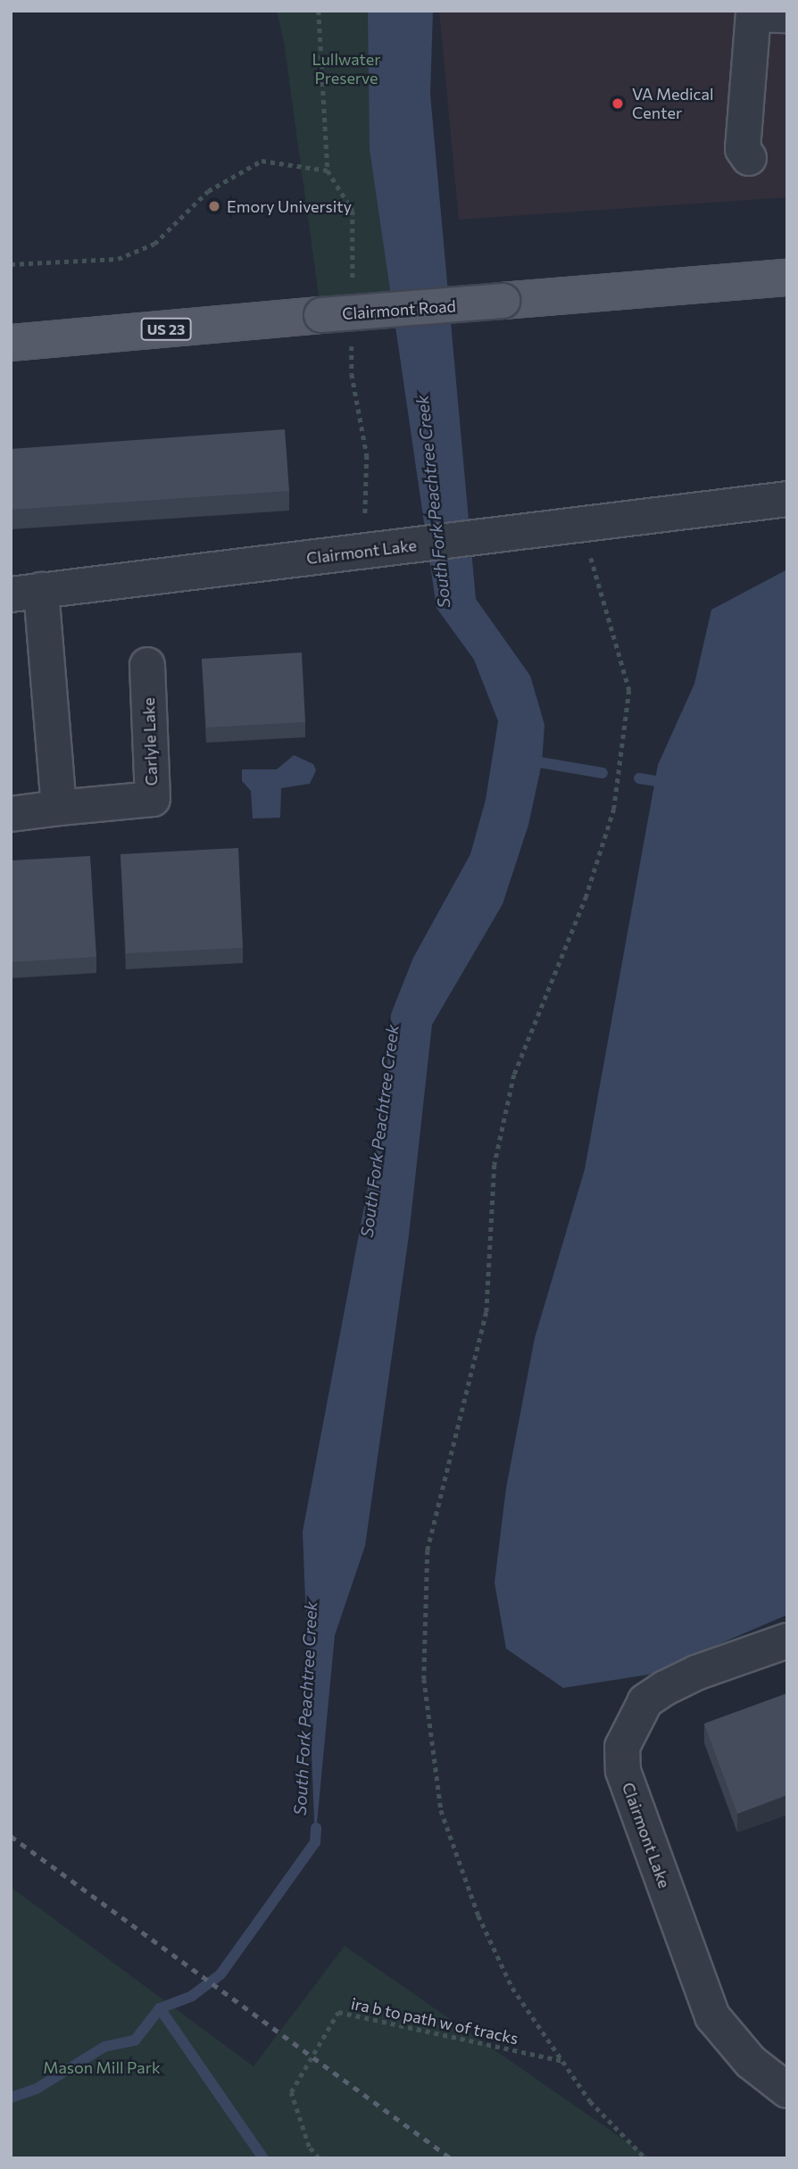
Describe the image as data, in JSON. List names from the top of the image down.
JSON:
{
  "streets": {
    "main road": ["Clairmont Road", "US 23"],
    "street": ["Clairmont Lake", "Carlyle Lake"],
    "path": ["ira b to path w of tracks"]
  },
  "water": ["South Fork Peachtree Creek"],
  "parks": ["Lullwater Preserve", "Mason Mill Park"],
  "places": ["VA Medical Center", "Emory University"]
}
